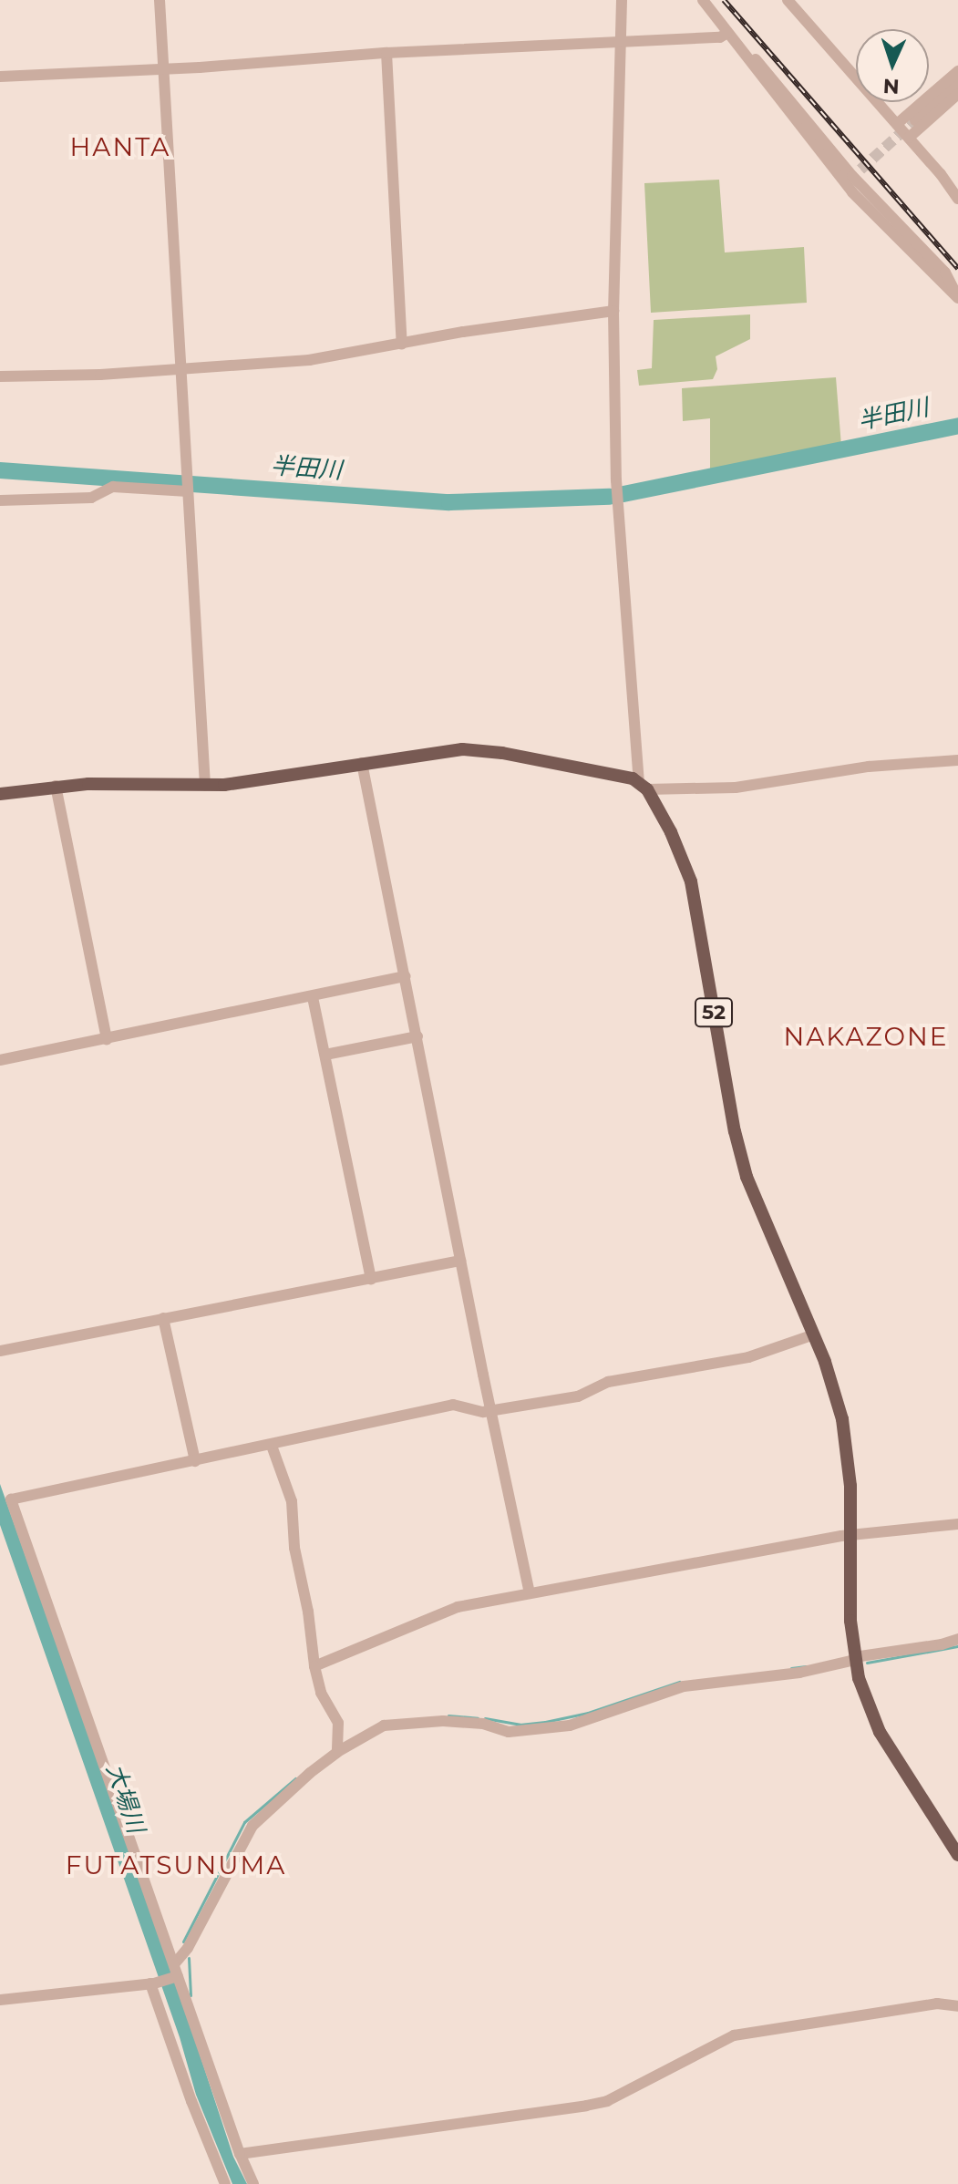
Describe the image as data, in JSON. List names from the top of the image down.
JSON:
{
  "streets": {
    "main road": ["52"]
  },
  "districts": ["HANTA", "NAKAZONE", "FUTATSUNUMA"],
  "water": ["半田川", "大場川"],
  "north": "bottom"
}
